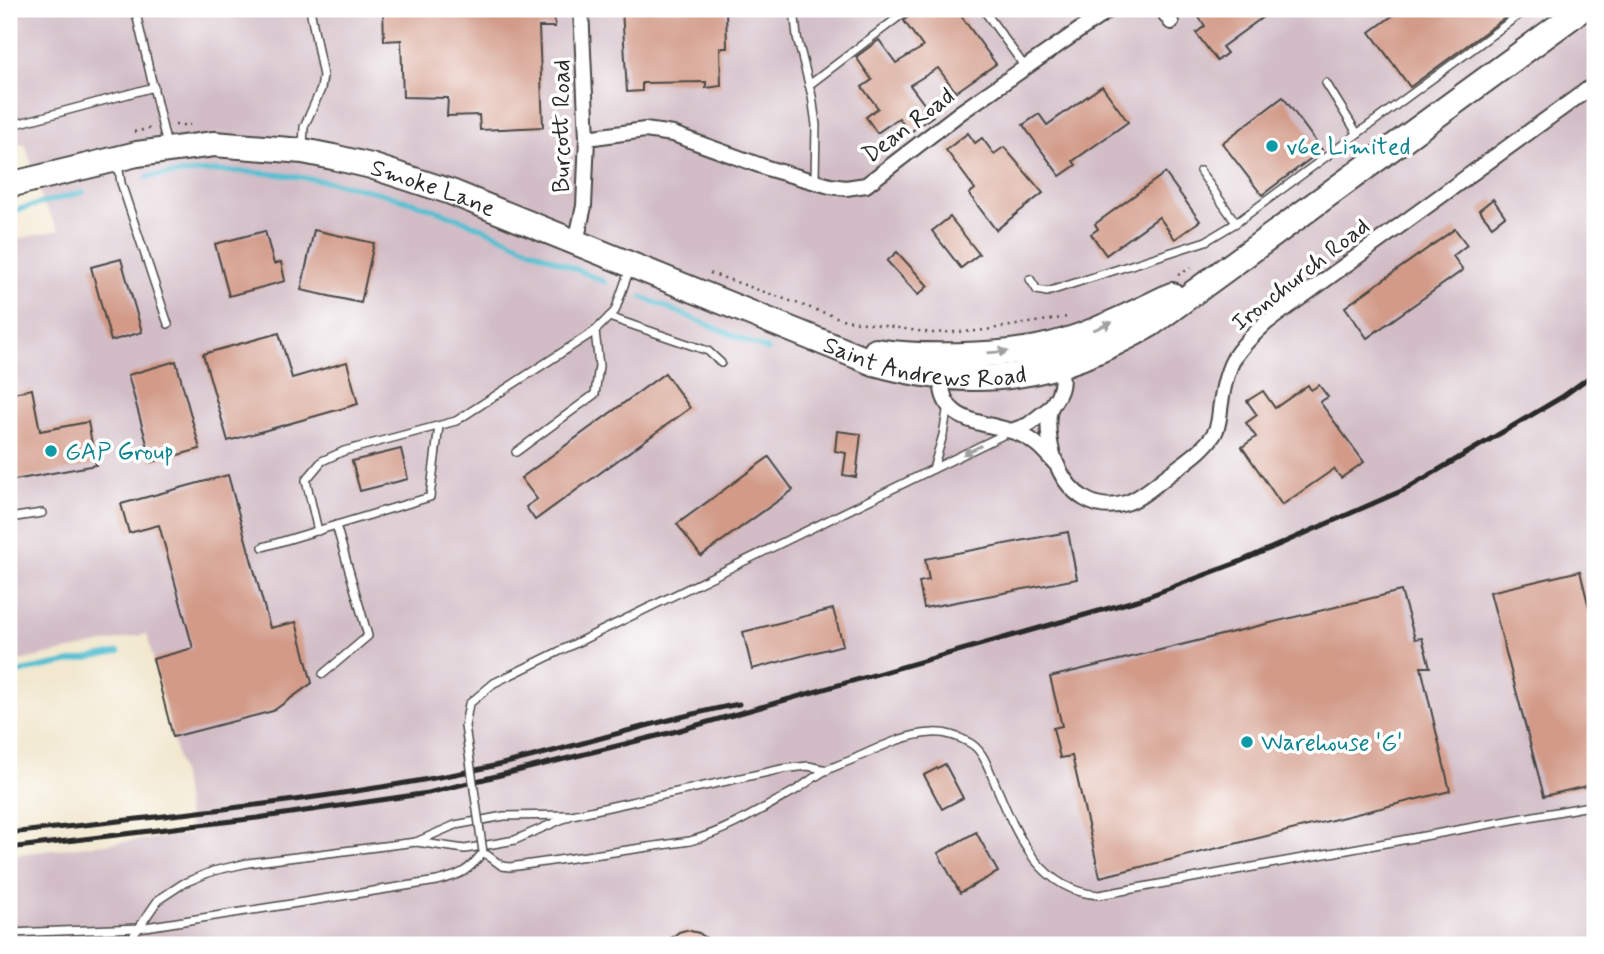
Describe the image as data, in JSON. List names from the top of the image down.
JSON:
{
  "streets": {
    "highway": ["Smoke Lane", "Saint Andrews Road"],
    "street": ["Dean Road", "Burcott Road", "Ironchurch Road"]
  },
  "crossings": [
    ["Dean Road", "Burcott Road"],
    ["Burcott Road", "Smoke Lane"],
    ["Smoke Lane", "Saint Andrews Road"],
    ["Ironchurch Road", "Saint Andrews Road"]
  ],
  "places": ["v6e Limited", "GAP Group", "Warehouse 'G'"]
}
